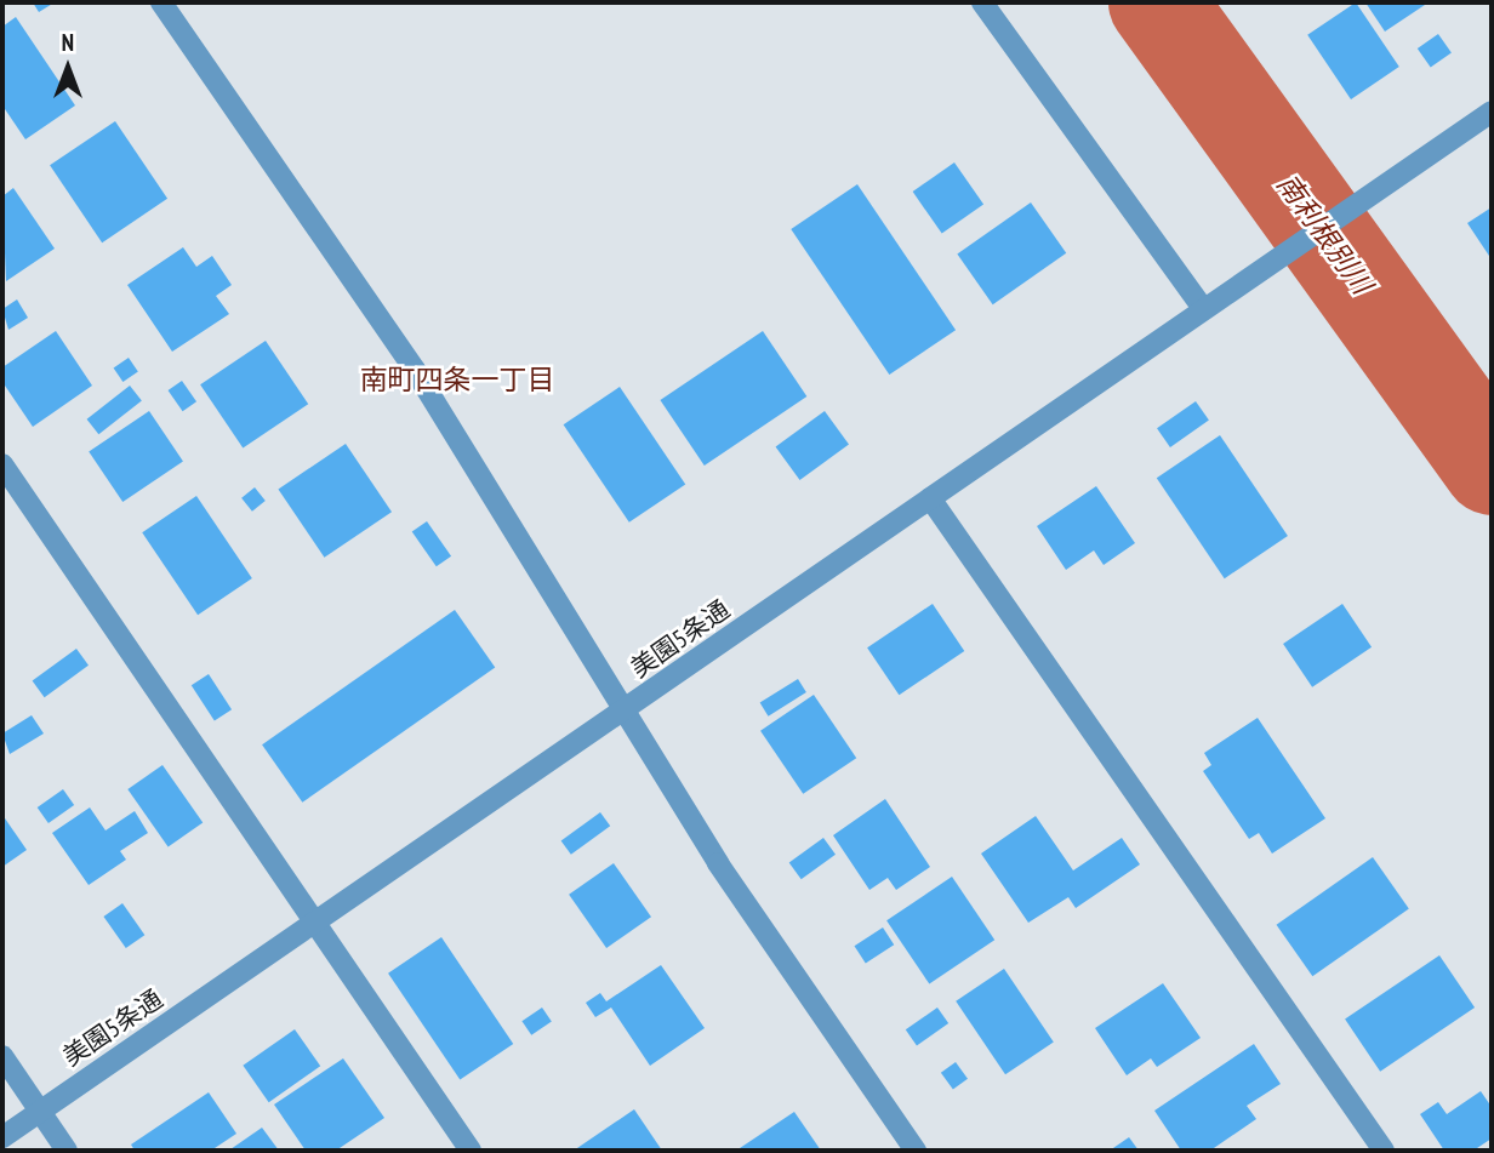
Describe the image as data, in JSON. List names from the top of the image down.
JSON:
{
  "streets": {
    "street": ["美園5条通"]
  },
  "districts": ["南町四条一丁目"],
  "water": ["南利根別川"],
  "north": "top"
}
